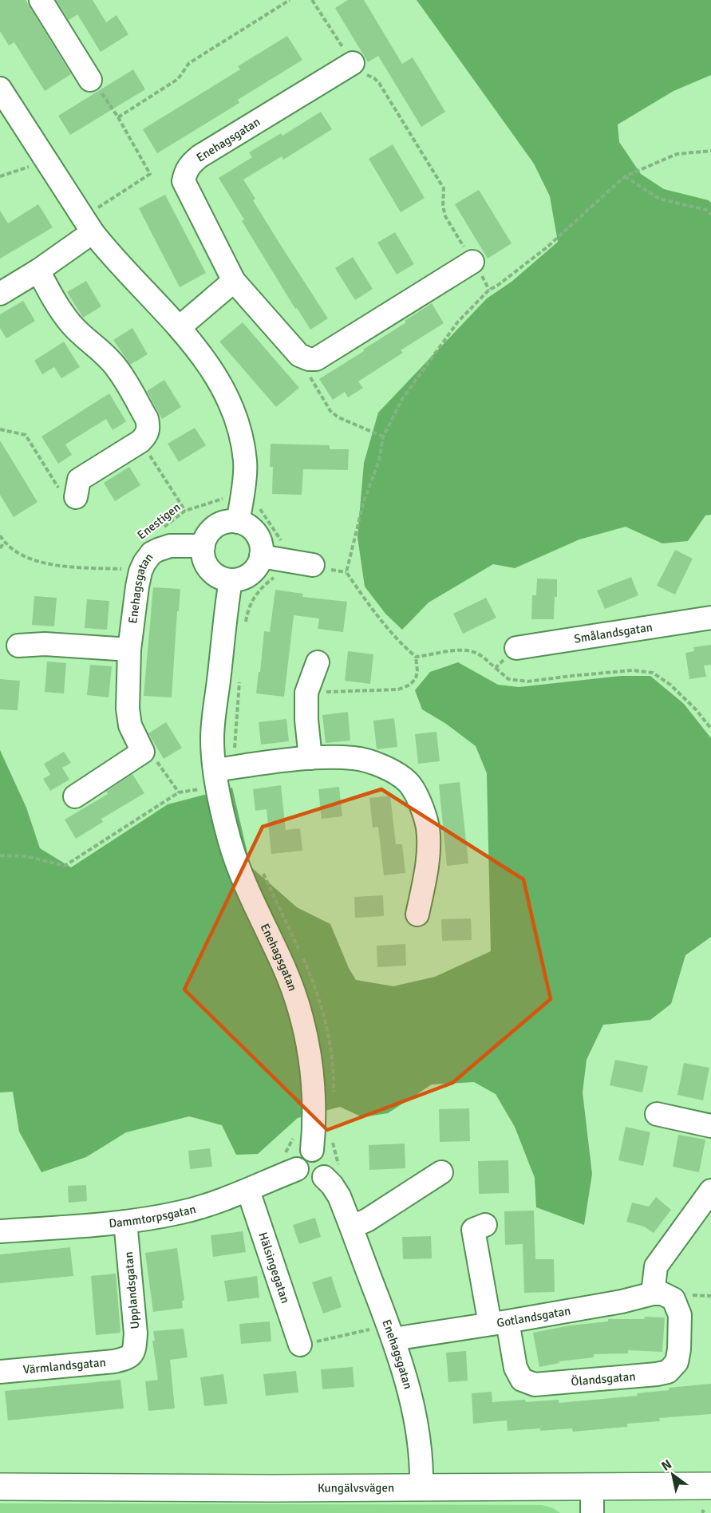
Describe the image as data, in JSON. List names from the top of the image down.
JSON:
{
  "streets": {
    "main road": ["Kungälvsvägen"],
    "street": [
      "Enehagsgatan",
      "Smålandsgatan",
      "Dammtorpsgatan",
      "Hälsingegatan",
      "Upplandsgatan",
      "Gotlandsgatan",
      "Värmlandsgatan",
      "Ölandsgatan"
    ],
    "path": ["Enestigen"]
  },
  "crossings": [
    ["Enehagsgatan", "Gotlandsgatan"],
    ["Enehagsgatan", "Kungälvsvägen"],
    ["Dammtorpsgatan", "Hälsingegatan"],
    ["Dammtorpsgatan", "Upplandsgatan"],
    ["Upplandsgatan", "Värmlandsgatan"],
    ["Gotlandsgatan", "Ölandsgatan"]
  ],
  "north": "top left"
}
